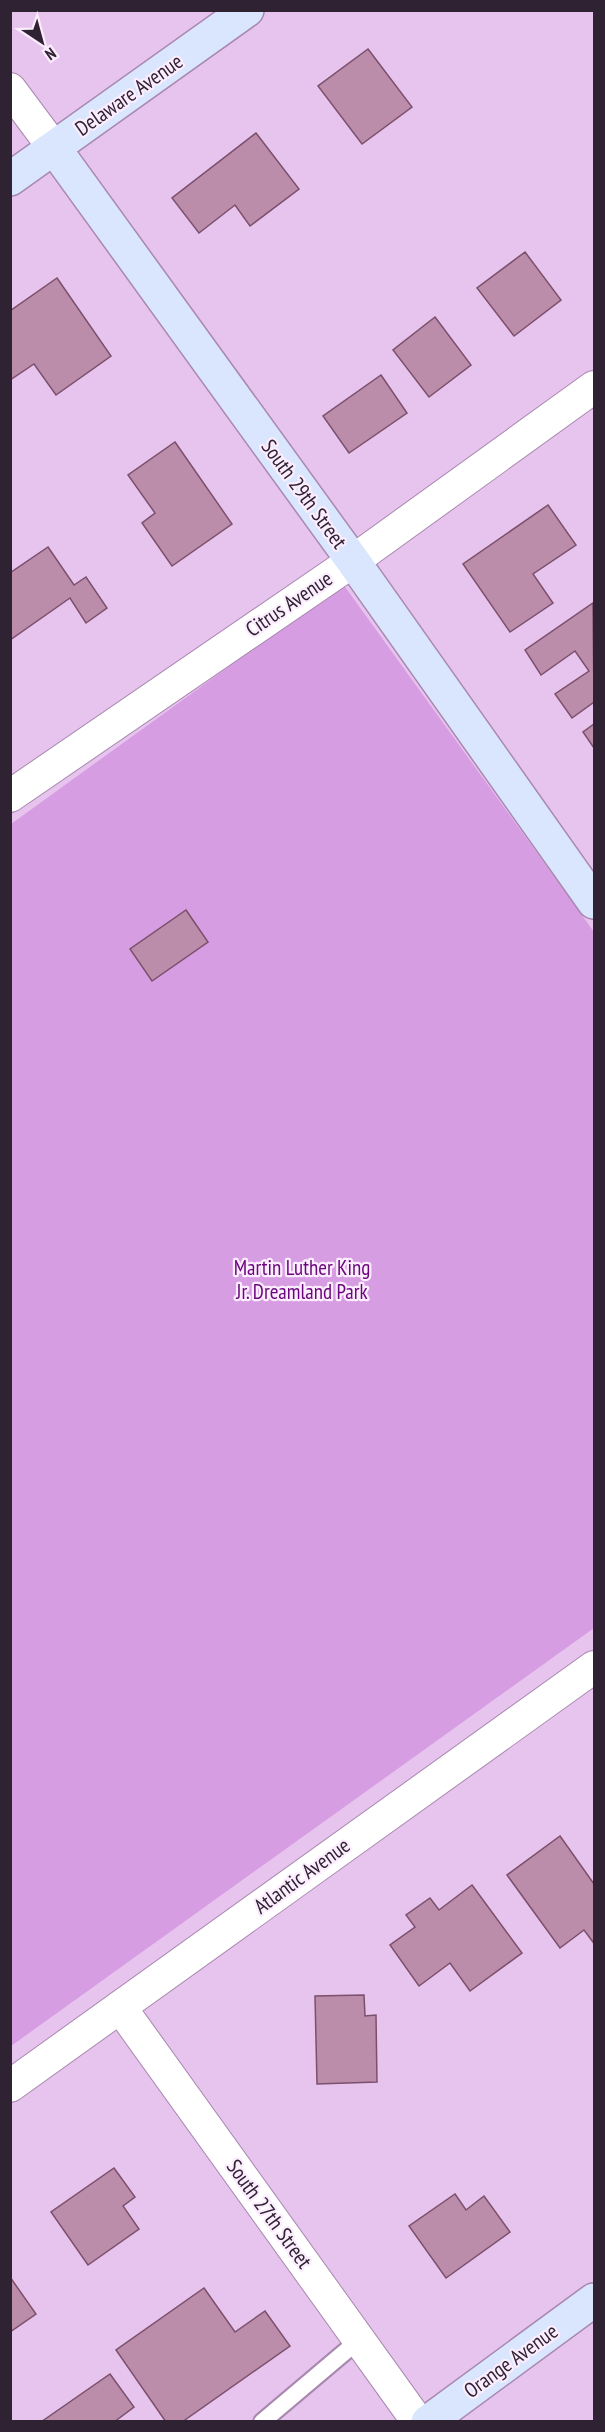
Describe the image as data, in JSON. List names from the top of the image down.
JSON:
{
  "streets": {
    "street": [
      "Delaware Avenue",
      "South 29th Street",
      "Citrus Avenue",
      "Atlantic Avenue",
      "South 27th Street",
      "Orange Avenue"
    ]
  },
  "crossings": [
    ["Delaware Avenue", "South 29th Street"],
    ["South 29th Street", "Citrus Avenue"],
    ["Atlantic Avenue", "South 27th Street"]
  ],
  "parks": ["Martin Luther King Jr. Dreamland Park"],
  "north": "bottom right"
}
